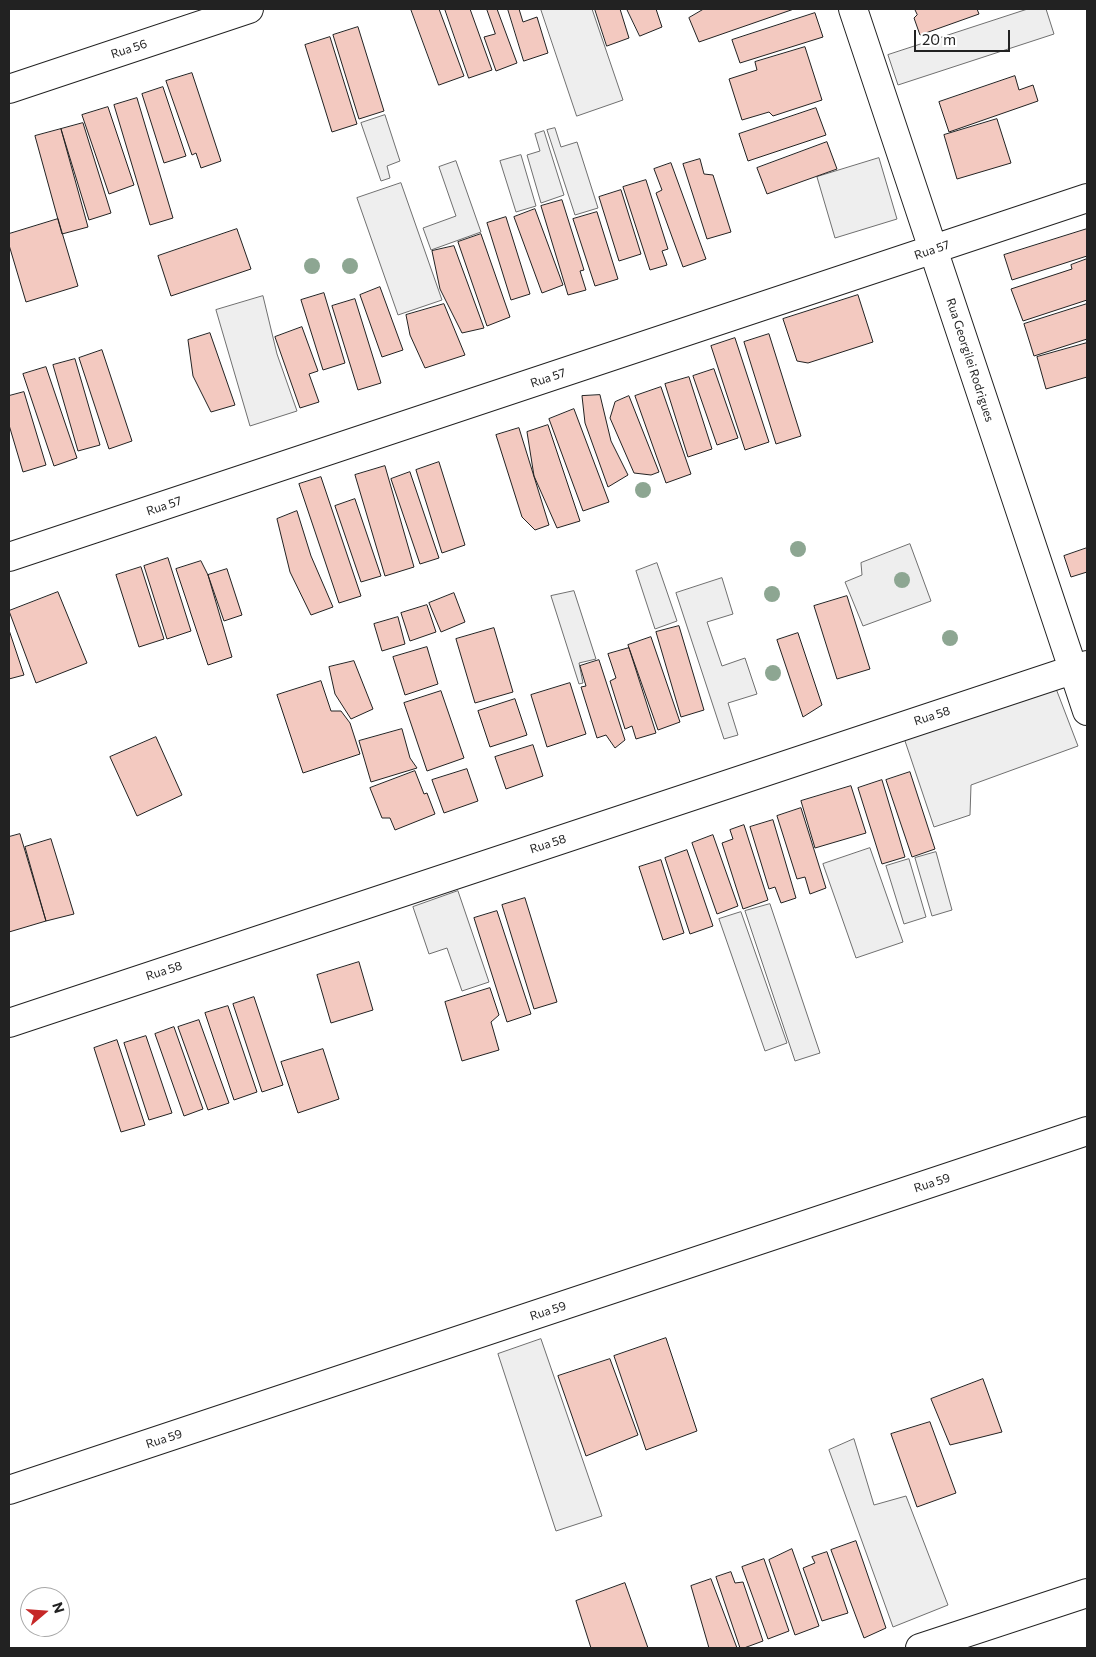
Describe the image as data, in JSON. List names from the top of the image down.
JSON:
{
  "streets": {
    "street": [
      "Rua 56",
      "Rua 57",
      "Rua Georgilei Rodrigues",
      "Rua 58",
      "Rua 59"
    ]
  },
  "crossings": [
    ["Rua 57", "Rua Georgilei Rodrigues"],
    ["Rua Georgilei Rodrigues", "Rua 58"]
  ],
  "scale_bar": "20 m",
  "north": "right"
}
